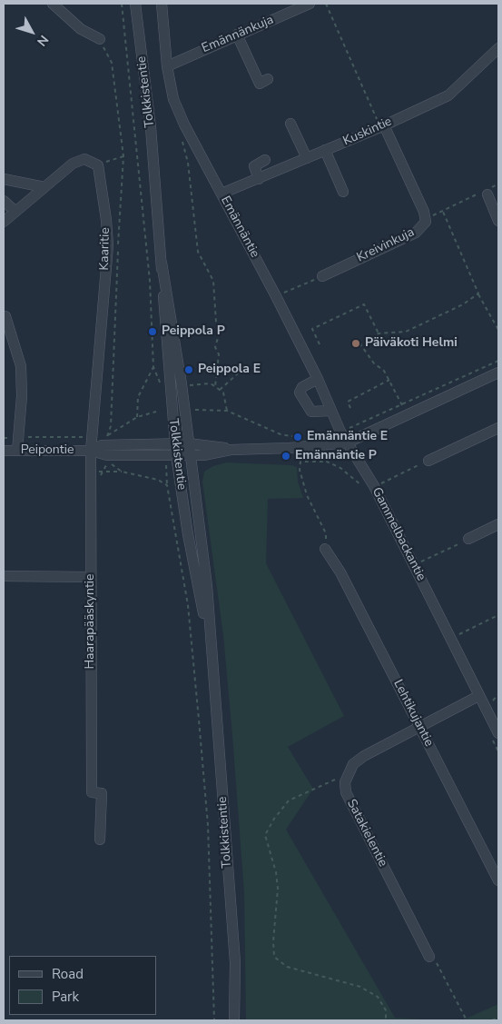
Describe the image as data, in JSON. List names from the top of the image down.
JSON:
{
  "streets": {
    "street": [
      "Emännänkuja",
      "Tolkkistentie",
      "Kuskintie",
      "Emännäntie",
      "Kreivinkuja",
      "Kaaritie",
      "Peipontie",
      "Gammelbackantie",
      "Haarapääskyntie",
      "Lehtikujantie",
      "Satakielentie"
    ]
  },
  "crossings": [
    ["Emännänkuja", "Emännäntie"],
    ["Tolkkistentie", "Peipontie"],
    ["Kuskintie", "Emännäntie"],
    ["Kuskintie", "Kreivinkuja"],
    ["Emännäntie", "Gammelbackantie"],
    ["Kaaritie", "Peipontie"],
    ["Kaaritie", "Haarapääskyntie"],
    ["Peipontie", "Haarapääskyntie"]
  ],
  "places": [
    "Peippola P",
    "Päiväkoti Helmi",
    "Peippola E",
    "Emännäntie E",
    "Emännäntie P"
  ],
  "legend": ["Road", "Park"],
  "north": "bottom right"
}
